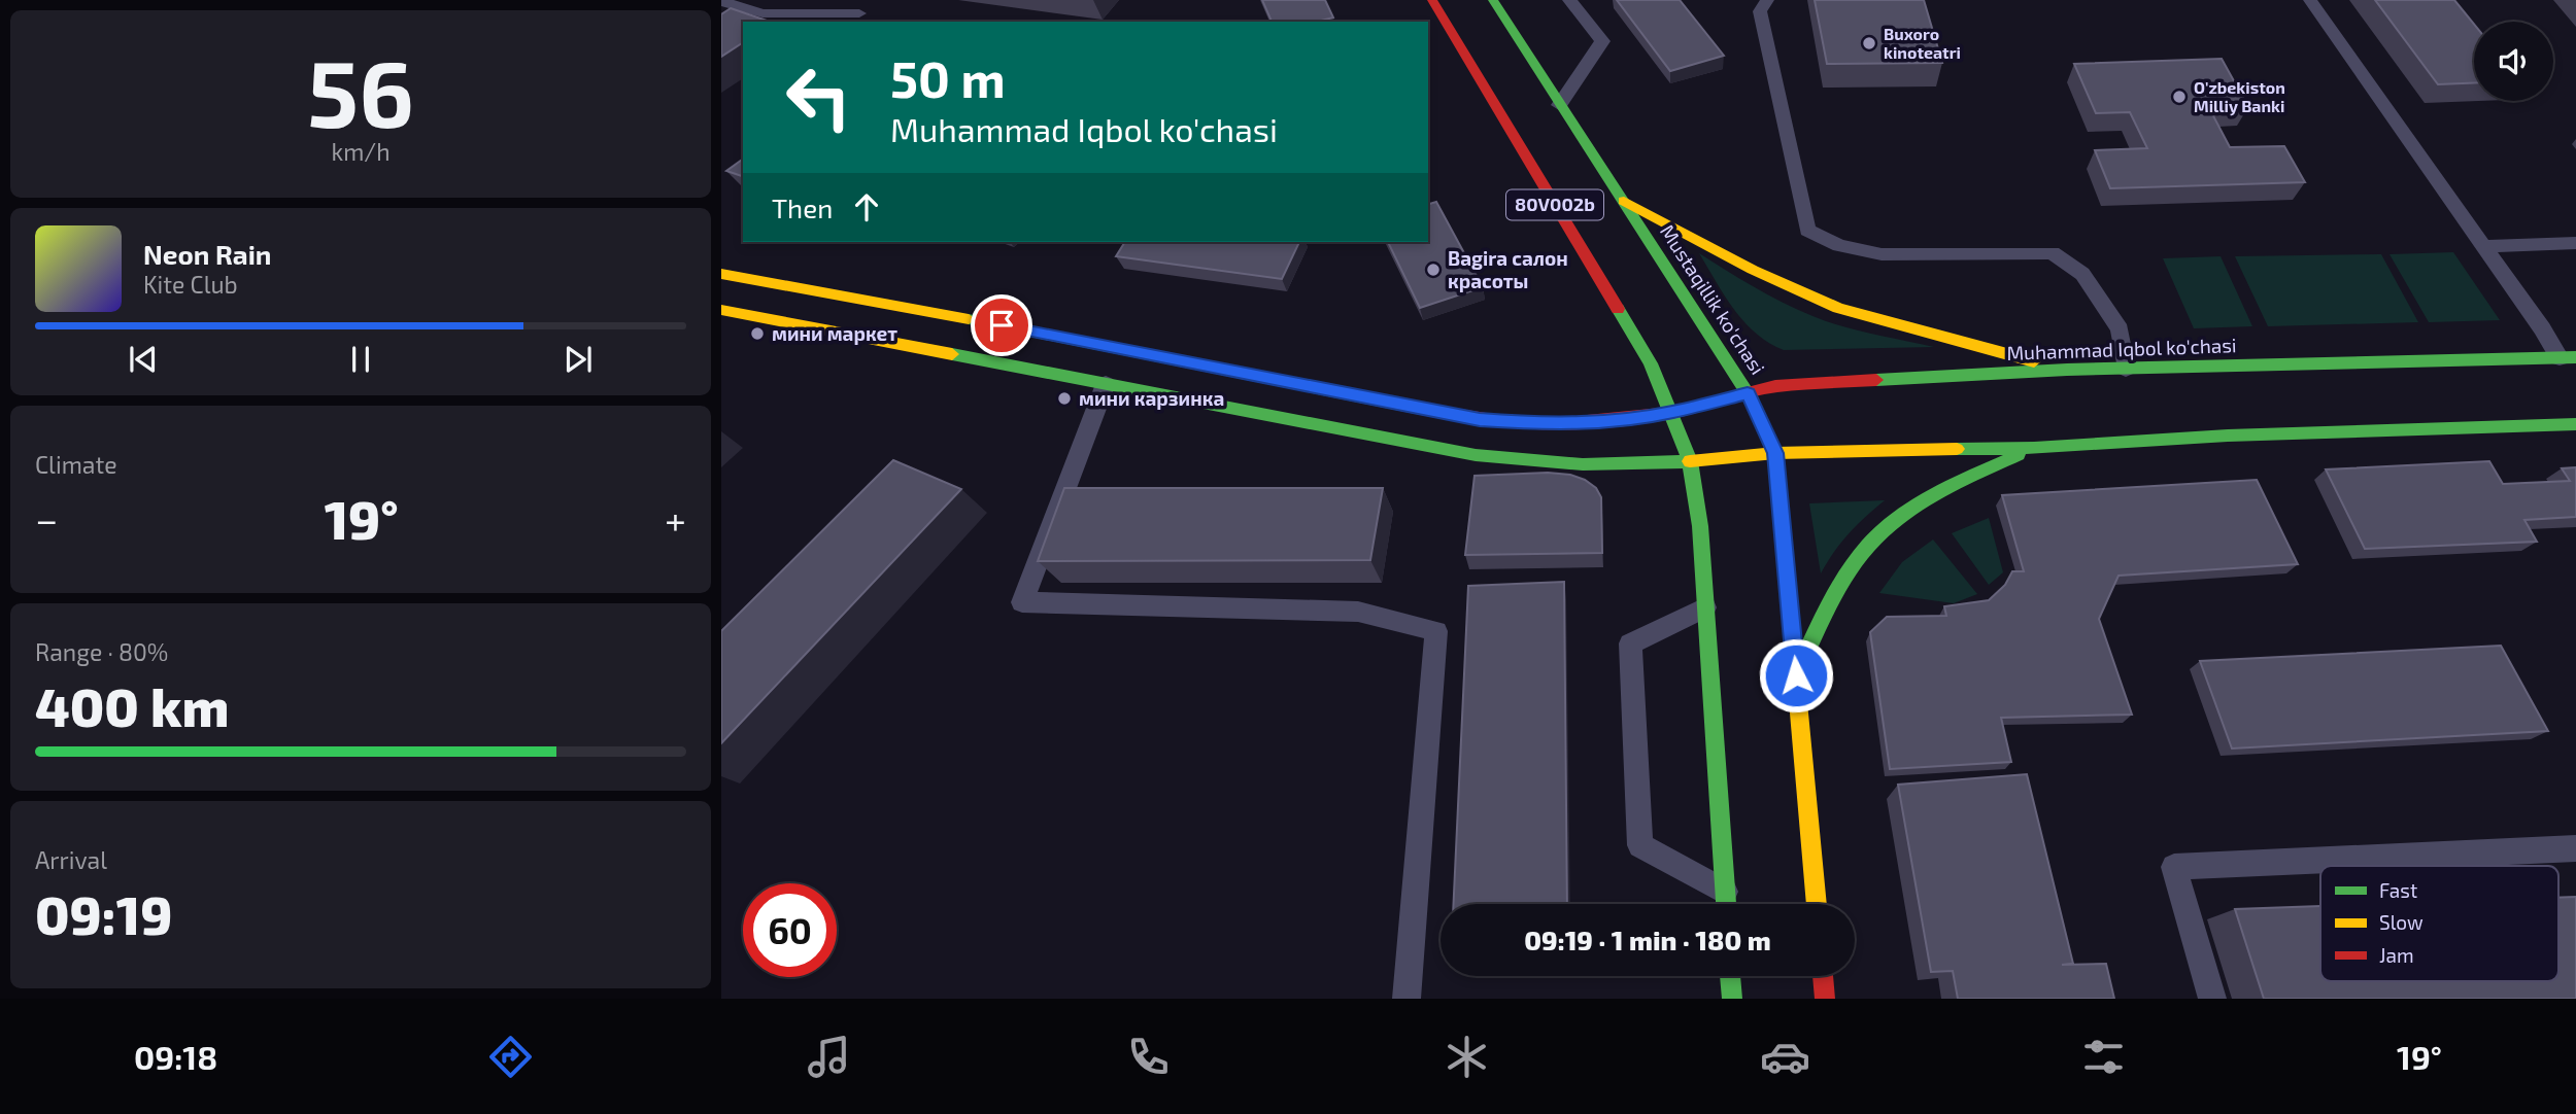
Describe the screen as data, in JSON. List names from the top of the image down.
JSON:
{
  "streets": {
    "main road": ["80V002b", "Mustaqillik ko'chasi", "Muhammad Iqbol ko'chasi"]
  },
  "crossings": [
    ["80V002b", "Muhammad Iqbol ko'chasi"],
    ["Mustaqillik ko'chasi", "Muhammad Iqbol ko'chasi"]
  ],
  "places": [
    "Buxoro kinoteatri",
    "O'zbekiston Milliy Banki",
    "Bagira салон красоты",
    "мини маркет",
    "мини карзинка"
  ],
  "legend": ["Fast", "Slow", "Jam"],
  "page": {
    "tile": [
      ["56", "km/h"],
      "Climate",
      ["Range · 80%", "400 km"],
      ["Arrival", "09:19"]
    ],
    "turn": ["50 m", "Muhammad Iqbol ko'chasi"],
    "then": "Then",
    "song": ["Neon Rain", "Kite Club"],
    "heat": ["−", "19°", "+"],
    "limit": "60",
    "trip": "09:19 · 1 min · 180 m",
    "tabs": ["09:18", "19°"]
  }
}
